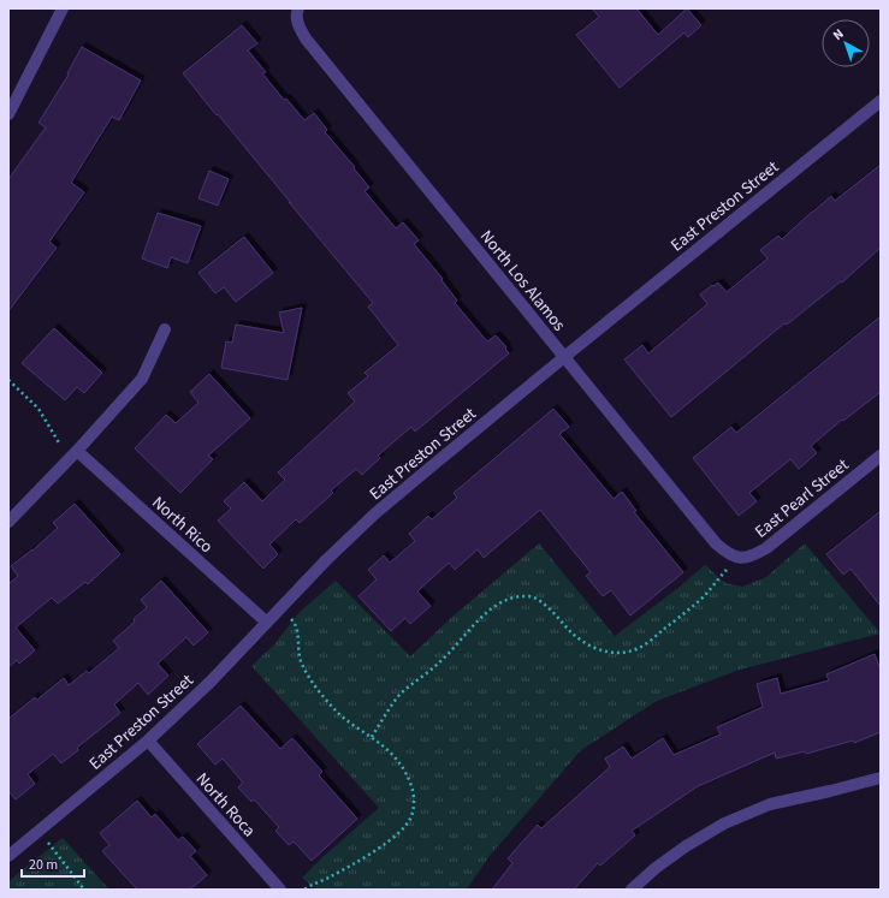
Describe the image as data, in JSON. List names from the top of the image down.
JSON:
{
  "streets": {
    "street": [
      "East Preston Street",
      "North Los Alamos",
      "East Pearl Street",
      "North Rico",
      "North Roca"
    ]
  },
  "crossings": [
    ["East Preston Street", "North Los Alamos"],
    ["East Preston Street", "North Rico"],
    ["East Preston Street", "North Roca"],
    ["North Los Alamos", "East Pearl Street"]
  ],
  "scale_bar": "20 m",
  "north": "top left"
}
